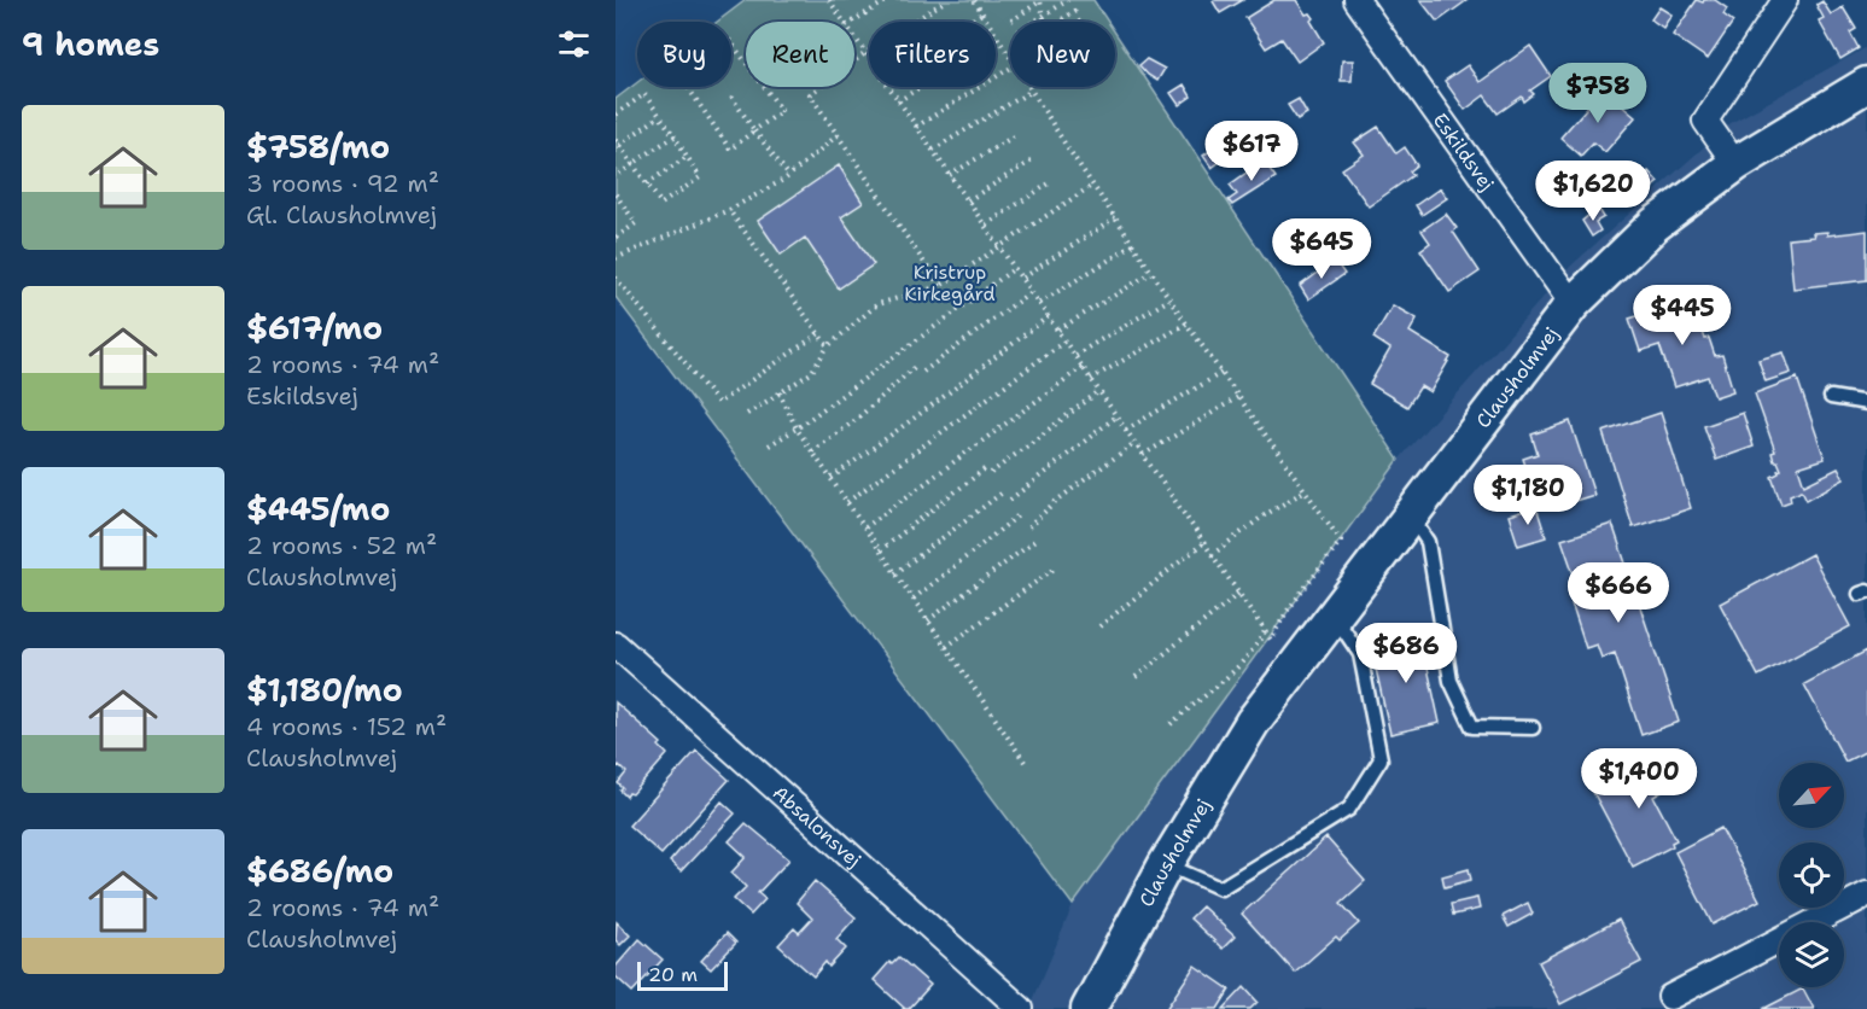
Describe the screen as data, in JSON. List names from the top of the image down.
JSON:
{
  "streets": {
    "street": ["Eskildsvej", "Clausholmvej", "Absalonsvej"]
  },
  "crossings": [
    ["Eskildsvej", "Clausholmvej"]
  ],
  "parks": ["Kristrup Kirkegård"],
  "scale_bar": "20 m",
  "north": "top right",
  "page": {
    "heading": "9 homes",
    "chip": [
      "Buy",
      "Rent",
      "Filters",
      "New"
    ],
    "price": [
      "$758",
      "$617",
      "$1,620",
      "$645",
      "$445",
      "$1,180",
      "$666",
      "$686",
      "$1,400"
    ],
    "list": [
      {
        "name": "$758/mo",
        "note": "3 rooms · 92 m² · Gl. Clausholmvej"
      },
      {
        "name": "$617/mo",
        "note": "2 rooms · 74 m² · Eskildsvej"
      },
      {
        "name": "$445/mo",
        "note": "2 rooms · 52 m² · Clausholmvej"
      },
      {
        "name": "$1,180/mo",
        "note": "4 rooms · 152 m² · Clausholmvej"
      },
      {
        "name": "$686/mo",
        "note": "2 rooms · 74 m² · Clausholmvej"
      }
    ],
    "scale": "20 m"
  }
}
